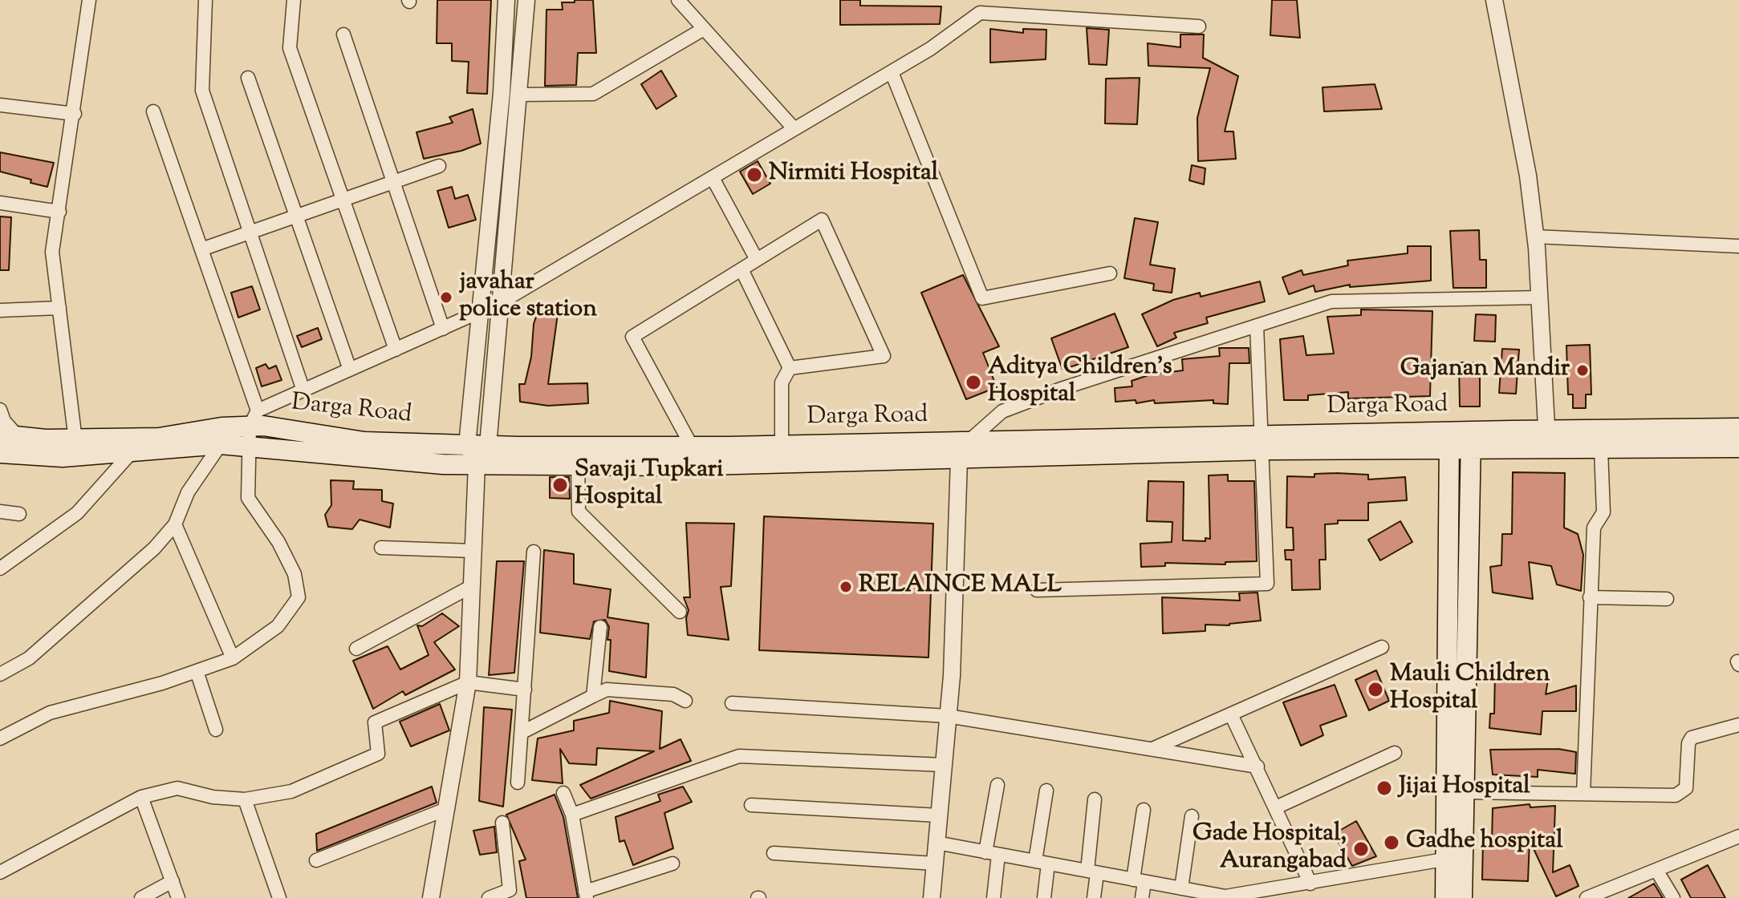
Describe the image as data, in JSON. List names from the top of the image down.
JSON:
{
  "streets": {
    "main road": ["Darga Road"]
  },
  "places": [
    "Nirmiti Hospital",
    "javahar police station",
    "Gajanan Mandir",
    "Aditya Children's Hospital",
    "Savaji Tupkari Hospital",
    "RELAINCE MALL",
    "Mauli Children Hospital",
    "Jijai Hospital",
    "Gadhe hospital",
    "Gade Hospital, Aurangabad"
  ]
}
